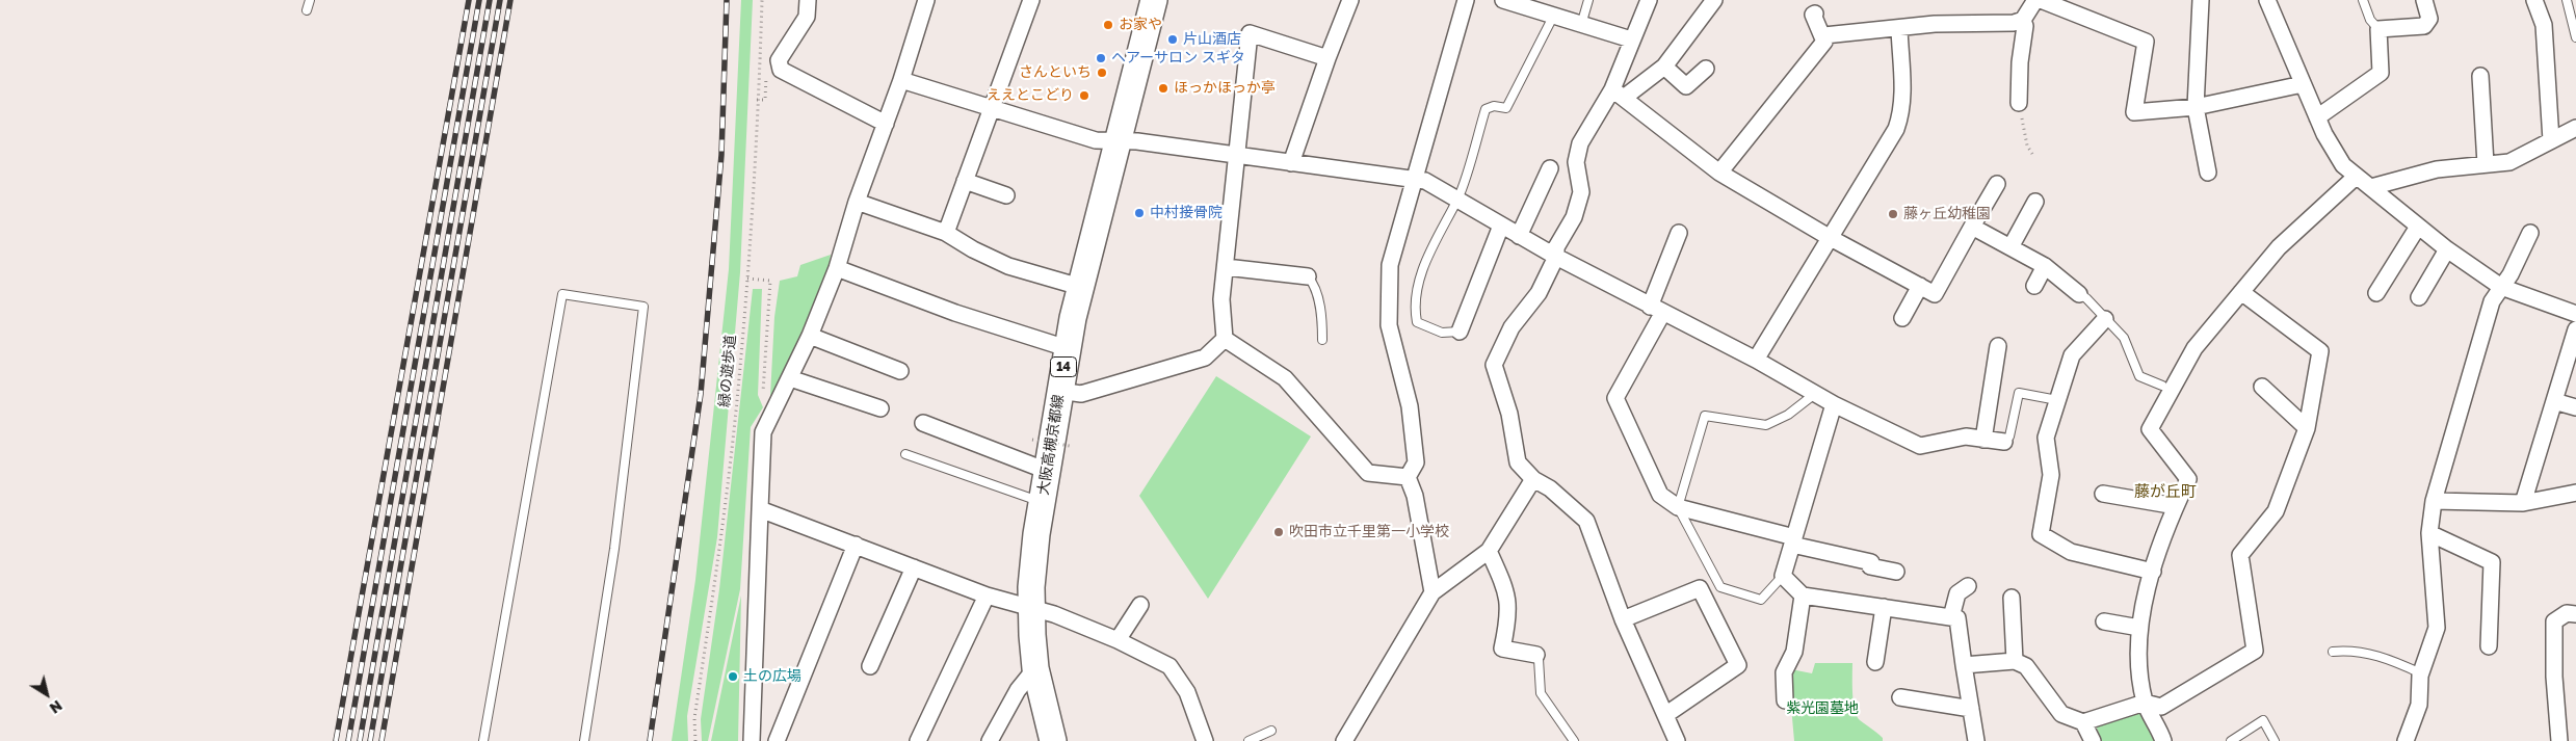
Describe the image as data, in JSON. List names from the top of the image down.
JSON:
{
  "streets": {
    "main road": ["14", "大阪高槻京都線"],
    "path": ["緑の遊歩道"]
  },
  "districts": ["藤が丘町"],
  "parks": ["紫光園墓地"],
  "places": [
    "お家や",
    "片山酒店",
    "ヘアーサロン スギタ",
    "さんといち",
    "ほっかほっか亭",
    "ええとこどり",
    "中村接骨院",
    "藤ヶ丘幼稚園",
    "吹田市立千里第一小学校",
    "土の広場"
  ],
  "north": "bottom right"
}
